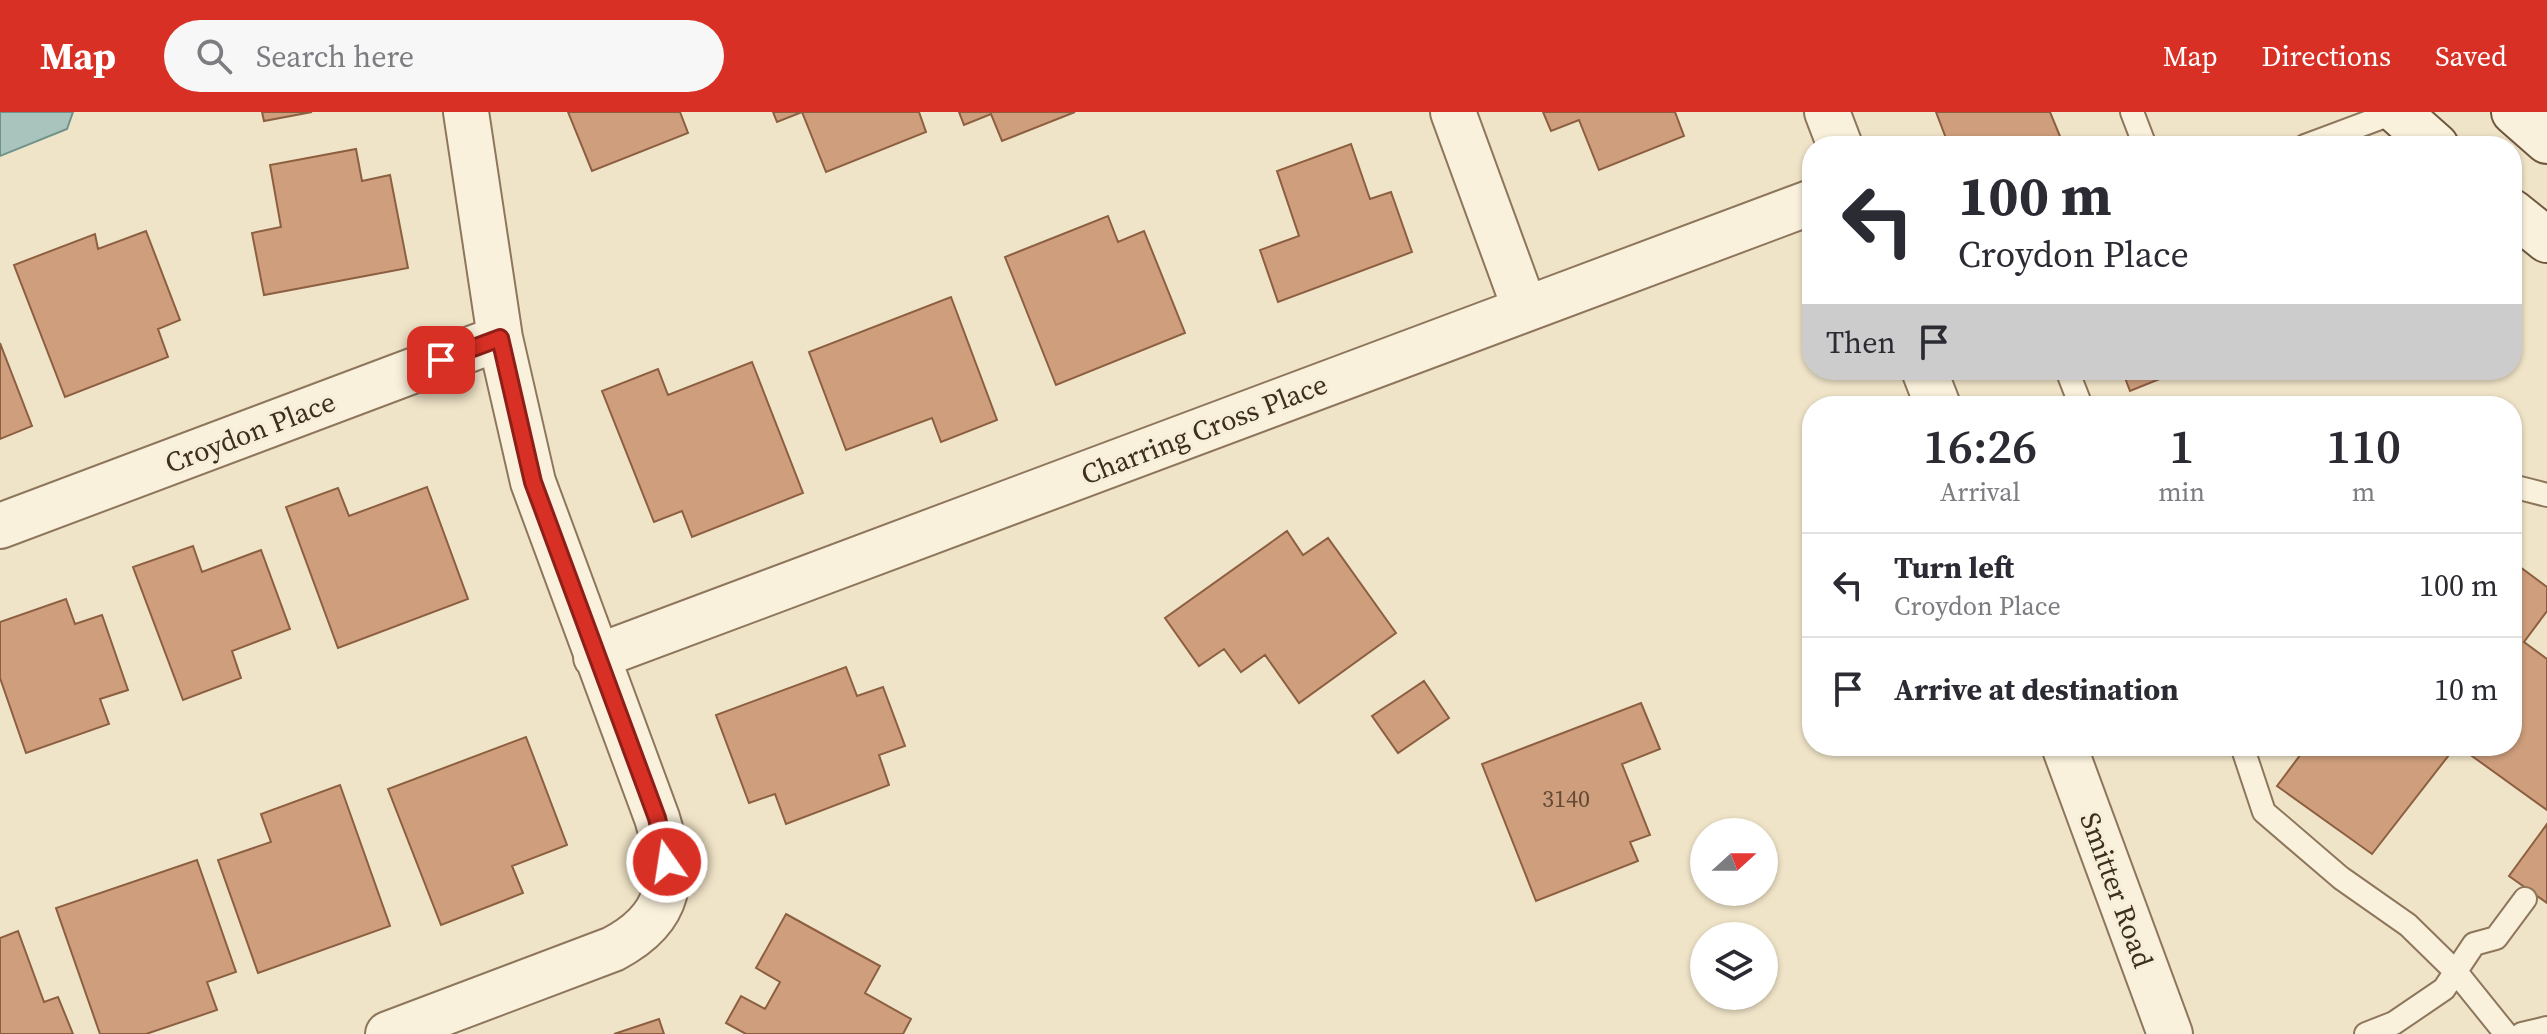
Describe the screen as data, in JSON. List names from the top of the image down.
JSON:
{
  "streets": {
    "street": ["Charring Cross Place", "Croydon Place", "Smitter Road"]
  },
  "house_numbers": ["3140"],
  "north": "right",
  "page": {
    "header": "Map",
    "search": "Search here",
    "nav": ["Map", "Directions", "Saved"],
    "turn": ["100 m", "Croydon Place"],
    "then": "Then",
    "eta": [
      "16:26",
      "Arrival",
      "1",
      "min",
      "110",
      "m"
    ],
    "list": [
      {
        "name": "Turn left",
        "note": "Croydon Place",
        "value": "100 m"
      },
      {
        "name": "Arrive at destination",
        "value": "10 m"
      }
    ]
  }
}
